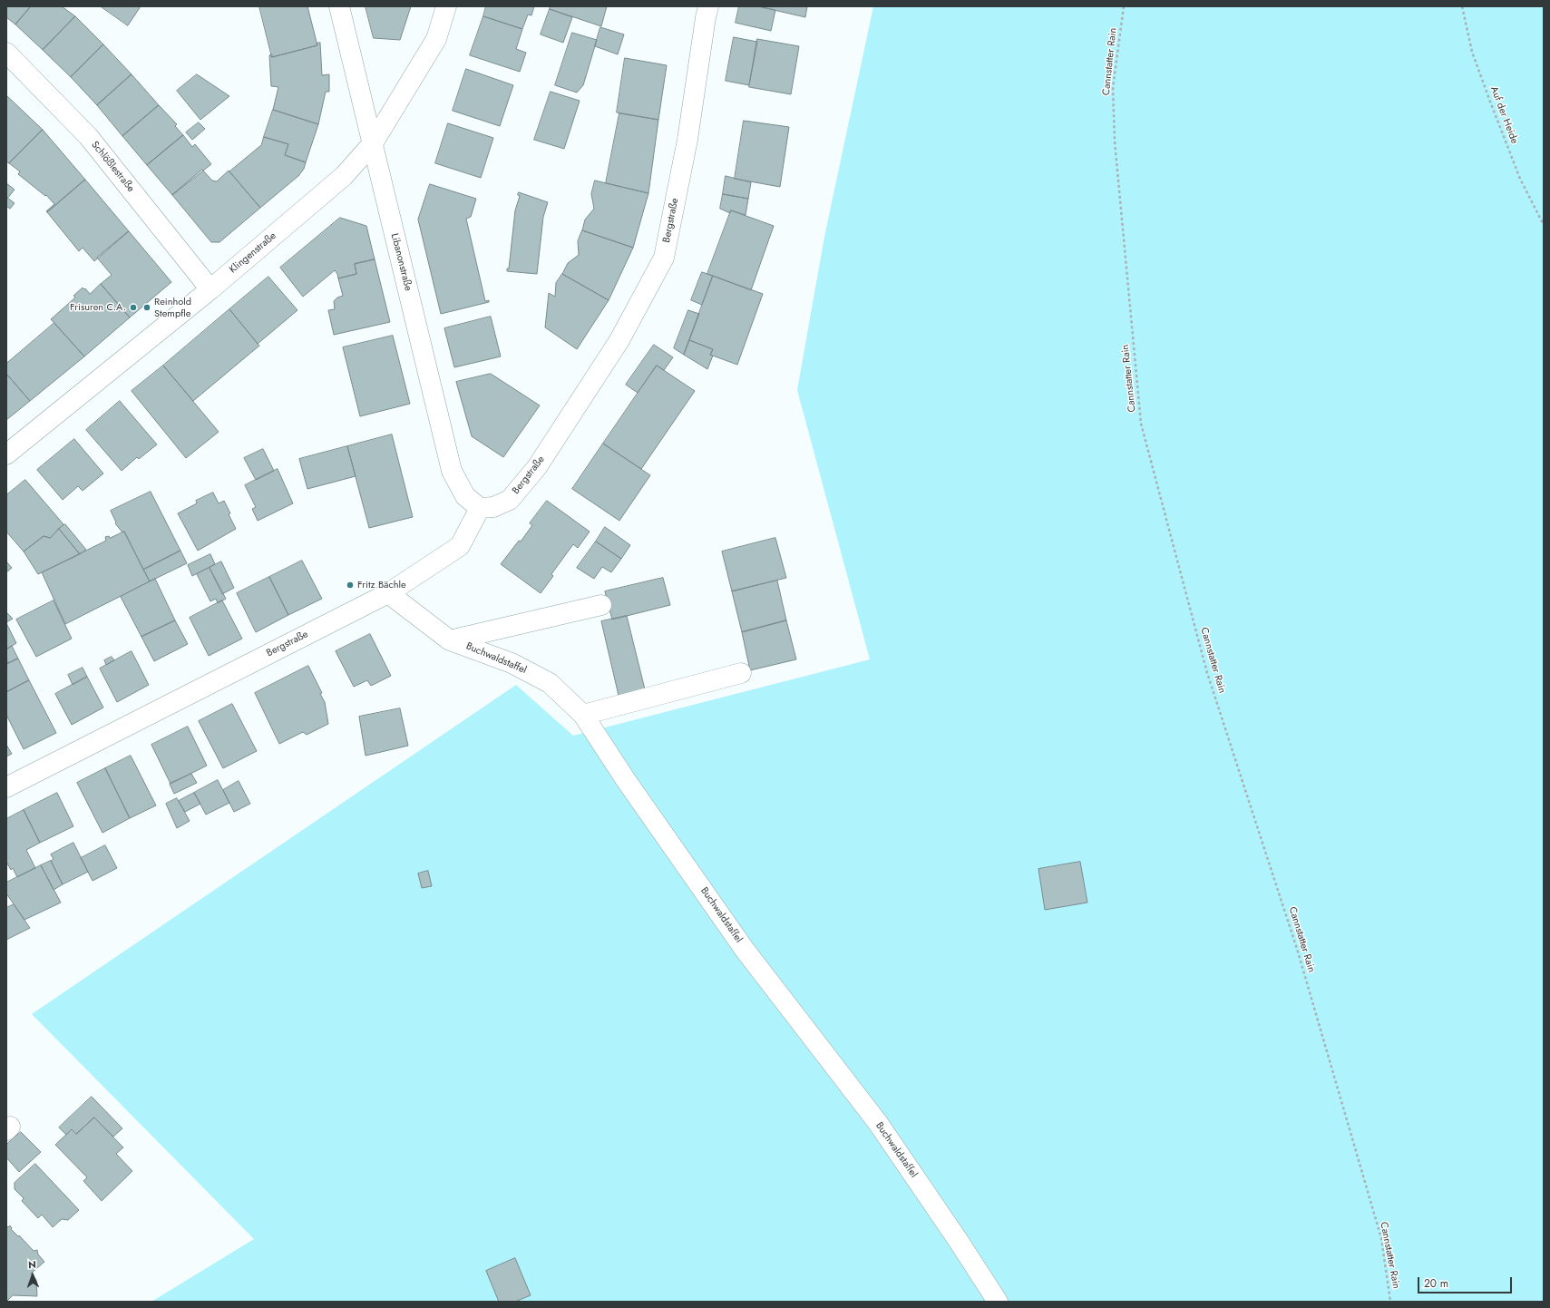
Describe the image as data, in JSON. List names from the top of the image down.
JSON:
{
  "streets": {
    "street": [
      "Schlößlestraße",
      "Bergstraße",
      "Klingenstraße",
      "Libanonstraße",
      "Buchwaldstaffel"
    ],
    "path": ["Cannstatter Rain", "Auf der Heide"]
  },
  "crossings": [
    ["Schlößlestraße", "Klingenstraße"],
    ["Bergstraße", "Libanonstraße"],
    ["Bergstraße", "Buchwaldstaffel"],
    ["Klingenstraße", "Libanonstraße"]
  ],
  "places": ["Frisuren C.A.", "Reinhold Stempfle", "Fritz Bächle"],
  "scale_bar": "20 m",
  "north": "top"
}
